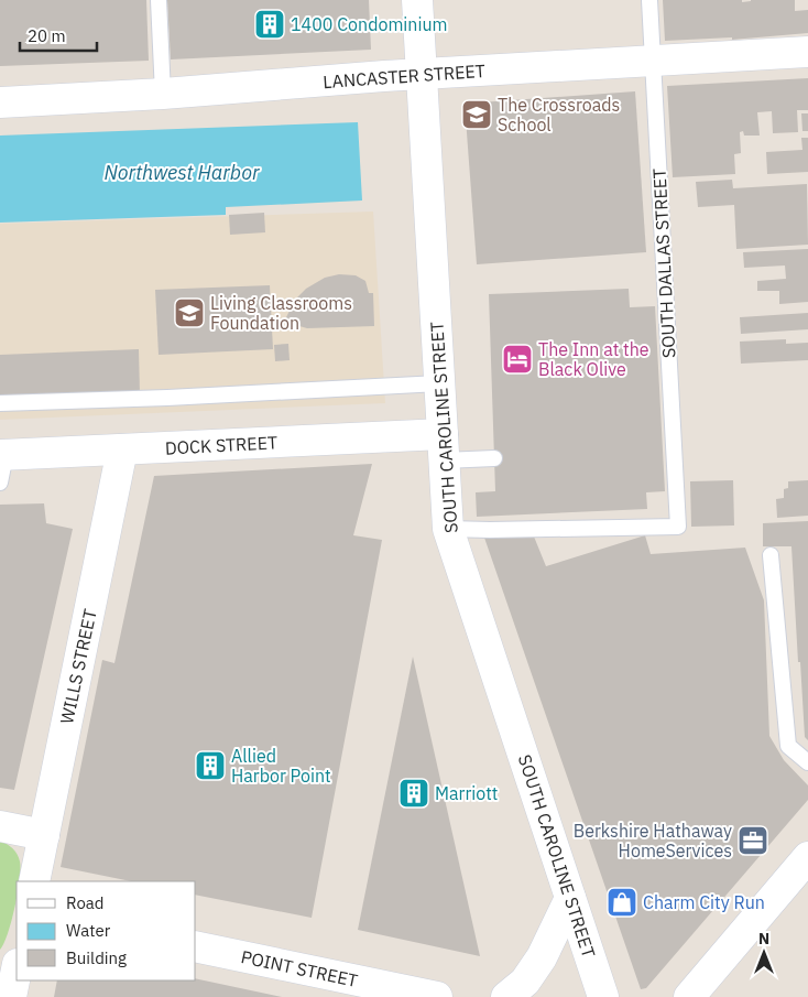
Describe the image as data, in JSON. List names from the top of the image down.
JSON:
{
  "streets": {
    "street": [
      "LANCASTER STREET",
      "SOUTH CAROLINE STREET",
      "DOCK STREET",
      "WILLS STREET",
      "POINT STREET"
    ],
    "lane": ["SOUTH DALLAS STREET"]
  },
  "crossings": [
    ["LANCASTER STREET", "SOUTH DALLAS STREET"],
    ["LANCASTER STREET", "SOUTH CAROLINE STREET"],
    ["SOUTH DALLAS STREET", "SOUTH CAROLINE STREET"],
    ["SOUTH CAROLINE STREET", "DOCK STREET"],
    ["DOCK STREET", "WILLS STREET"]
  ],
  "water": ["Northwest Harbor"],
  "places": {
    "building": ["1400 Condominium", "Allied Harbor Point", "Marriott"],
    "school or university": ["The Crossroads School", "Living Classrooms Foundation"],
    "hotel": ["The Inn at the Black Olive"],
    "office": ["Berkshire Hathaway HomeServices"],
    "shop": ["Charm City Run"]
  },
  "legend": ["Road", "Water", "Building"],
  "scale_bar": "20 m",
  "north": "top"
}
